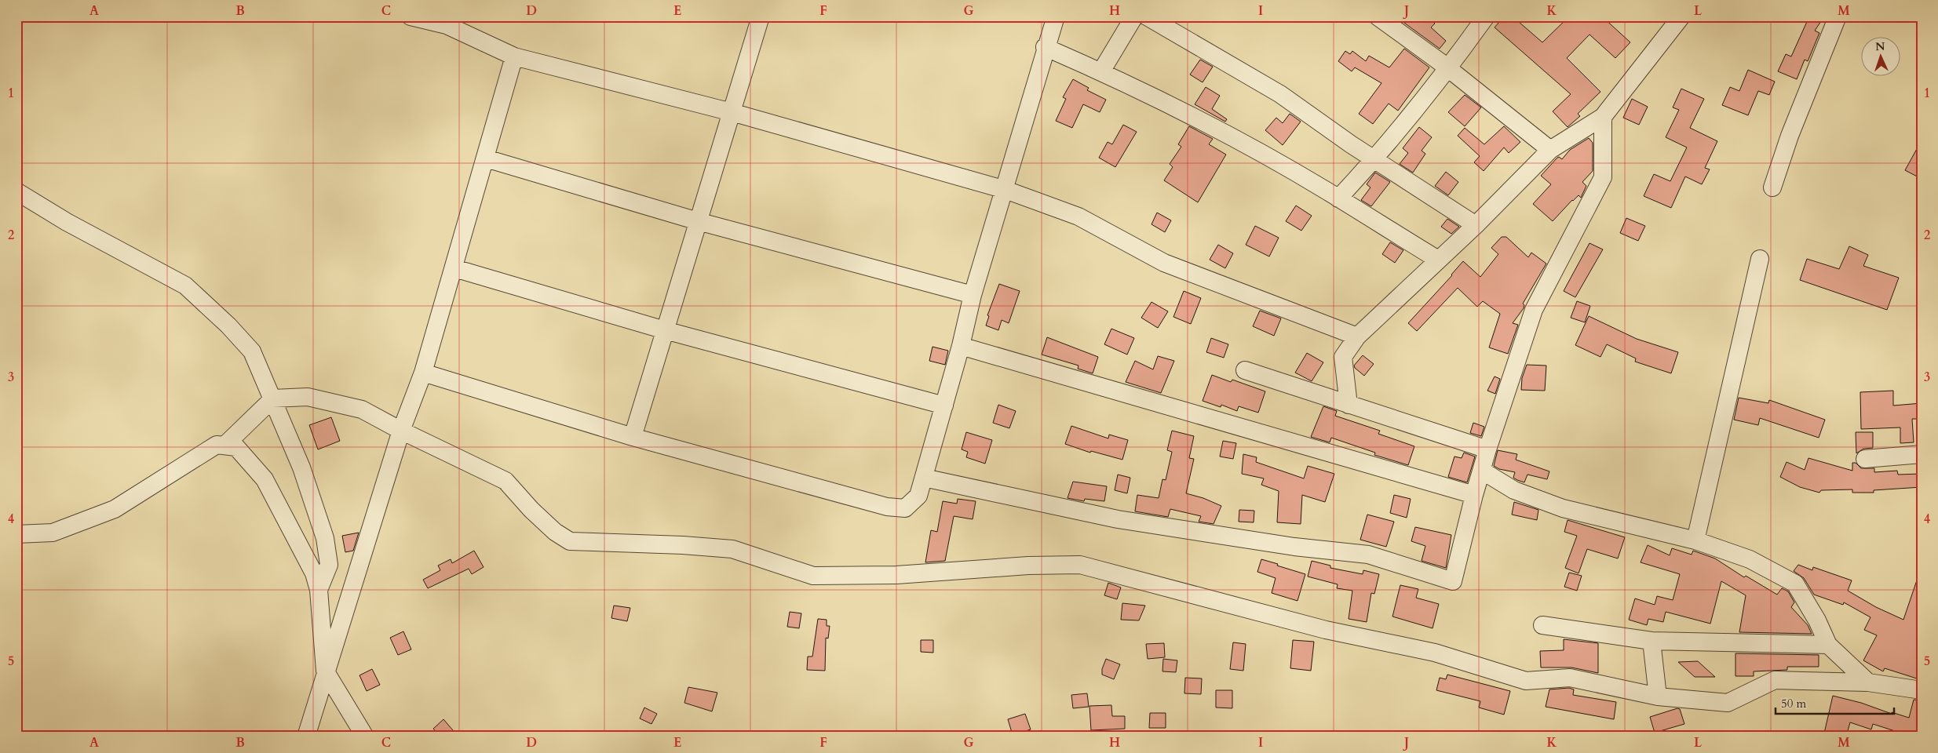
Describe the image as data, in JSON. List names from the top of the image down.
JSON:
{
  "scale_bar": "50 m",
  "north": "top",
  "grid": {
    "columns": [
      "A",
      "B",
      "C",
      "D",
      "E",
      "F",
      "G",
      "H",
      "I",
      "J",
      "K",
      "L",
      "M"
    ],
    "rows": [
      "1",
      "2",
      "3",
      "4",
      "5"
    ]
  }
}
